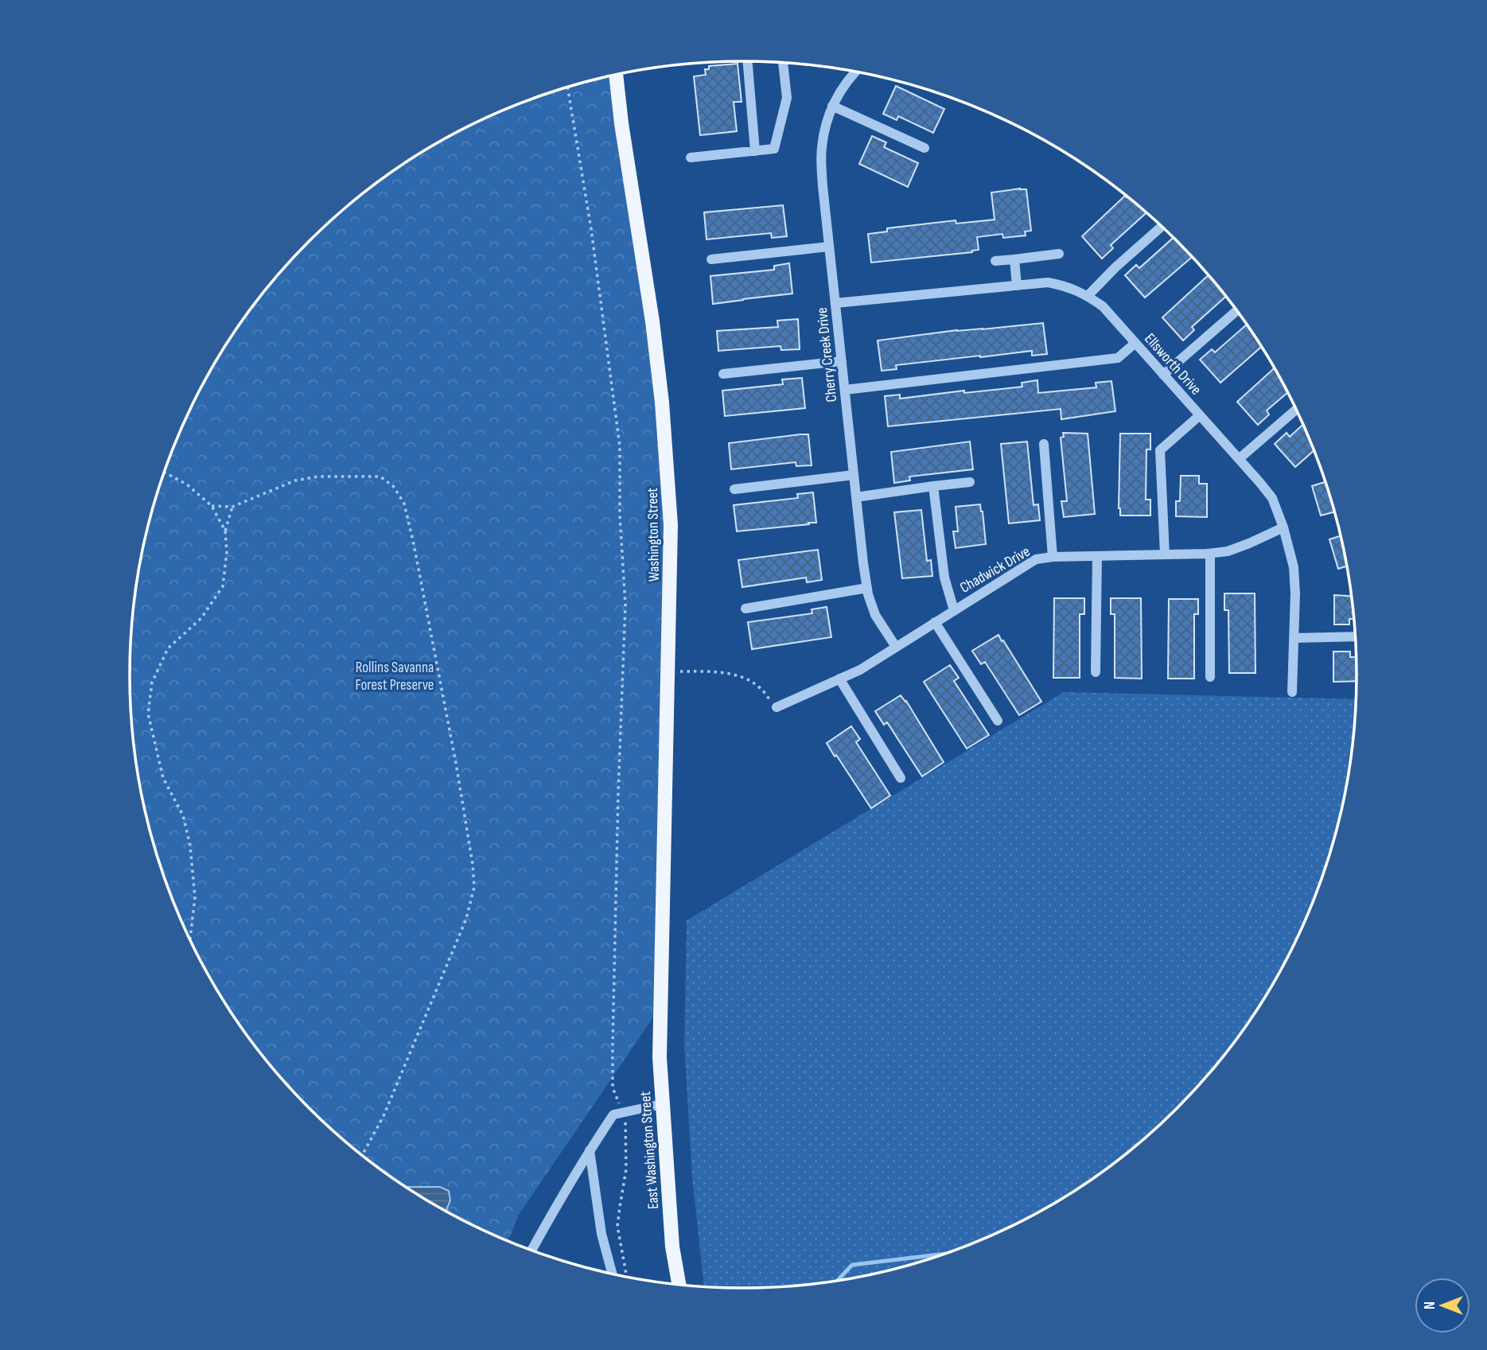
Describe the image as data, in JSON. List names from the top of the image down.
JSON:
{
  "streets": {
    "main road": ["Washington Street", "East Washington Street"],
    "street": ["Cherry Creek Drive", "Ellsworth Drive", "Chadwick Drive"]
  },
  "crossings": [
    ["Cherry Creek Drive", "Ellsworth Drive"],
    ["Cherry Creek Drive", "Chadwick Drive"],
    ["Ellsworth Drive", "Chadwick Drive"],
    ["Washington Street", "East Washington Street"]
  ],
  "parks": ["Rollins Savanna Forest Preserve"],
  "north": "left"
}
